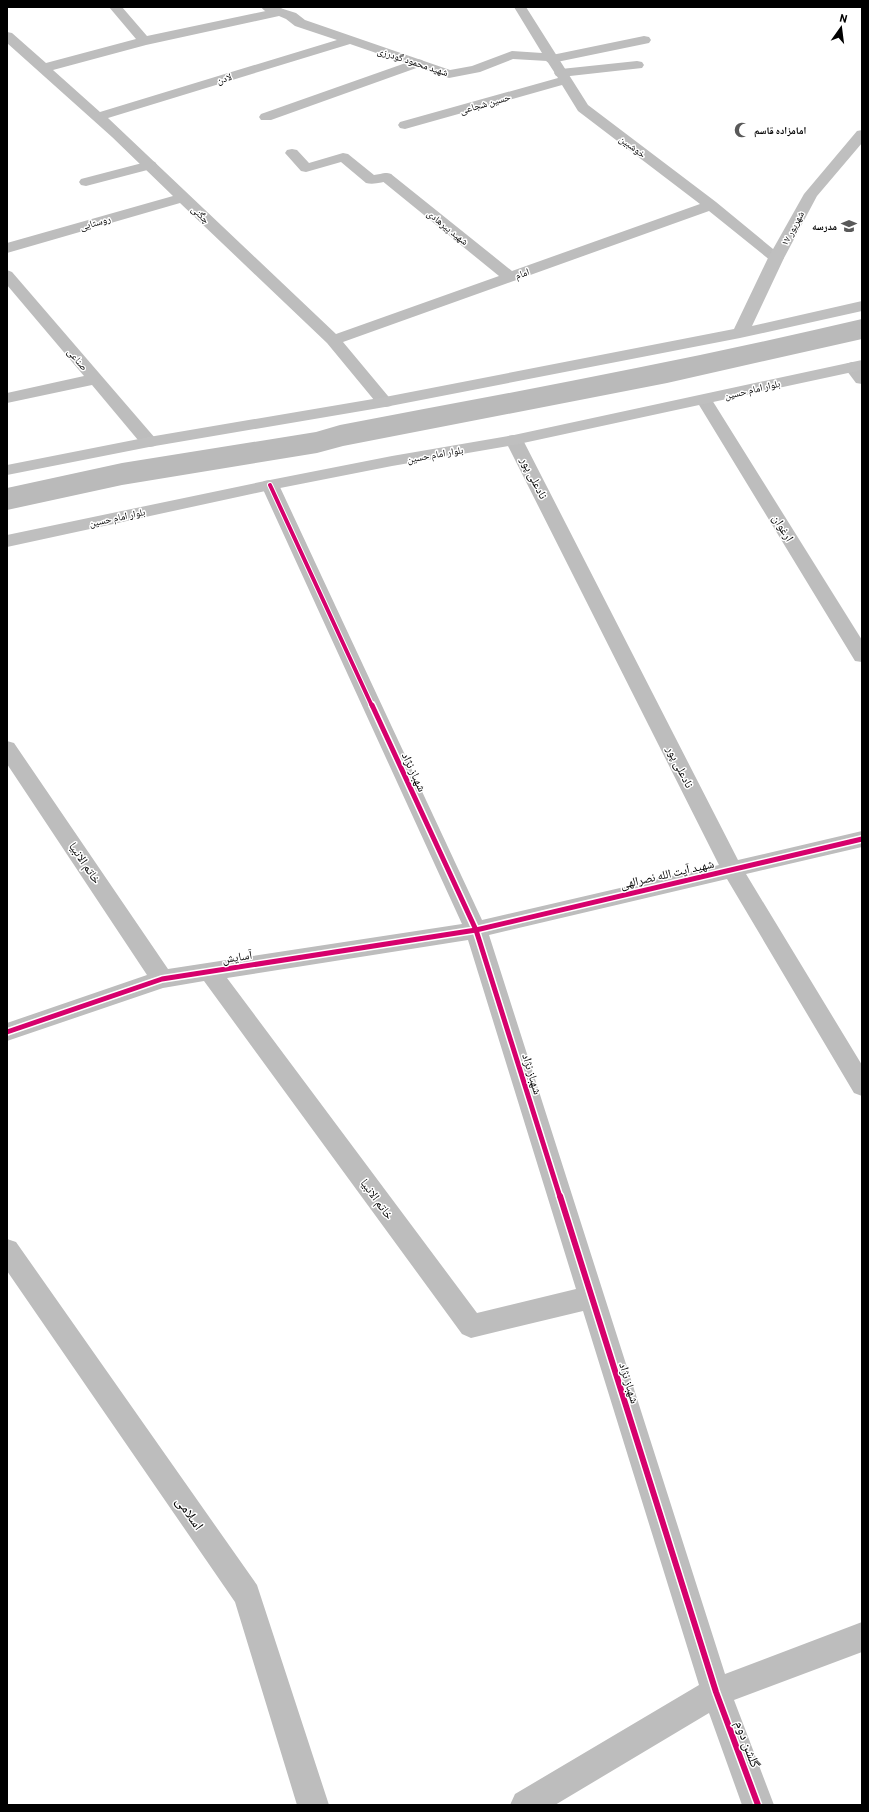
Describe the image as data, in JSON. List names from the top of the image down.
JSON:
{
  "streets": {
    "main road": ["۱۷ شهریور", "بلوار امام حسین"],
    "street": [
      "شهید محمود گودرزی",
      "لادن",
      "حسین شجاعی",
      "خوشبین",
      "چگنی",
      "روستایی",
      "شهید پیرهادی",
      "امام",
      "صناعی",
      "نادعلی پور",
      "ارغوان",
      "شهباز نژاد",
      "خاتم الانبیا",
      "شهید آیت الله نصرالهی",
      "آسایش",
      "اسلامی",
      "گلشن دوم"
    ]
  },
  "crossings": [
    ["شهید محمود گودرزی", "لادن"],
    ["شهید محمود گودرزی", "خوشبین"],
    ["لادن", "چگنی"],
    ["حسین شجاعی", "خوشبین"],
    ["خوشبین", "۱۷ شهریور"],
    ["خوشبین", "امام"],
    ["چگنی", "روستایی"],
    ["چگنی", "امام"],
    ["شهید پیرهادی", "امام"],
    ["بلوار امام حسین", "نادعلی پور"],
    ["بلوار امام حسین", "ارغوان"],
    ["بلوار امام حسین", "شهباز نژاد"],
    ["نادعلی پور", "شهید آیت الله نصرالهی"],
    ["شهباز نژاد", "خاتم الانبیا"],
    ["شهباز نژاد", "شهید آیت الله نصرالهی"],
    ["شهباز نژاد", "آسایش"],
    ["شهباز نژاد", "گلشن دوم"],
    ["خاتم الانبیا", "آسایش"],
    ["شهید آیت الله نصرالهی", "آسایش"]
  ],
  "places": {
    "mosque": ["امامزاده قاسم"],
    "school or university": ["مدرسه"]
  },
  "north": "top"
}
